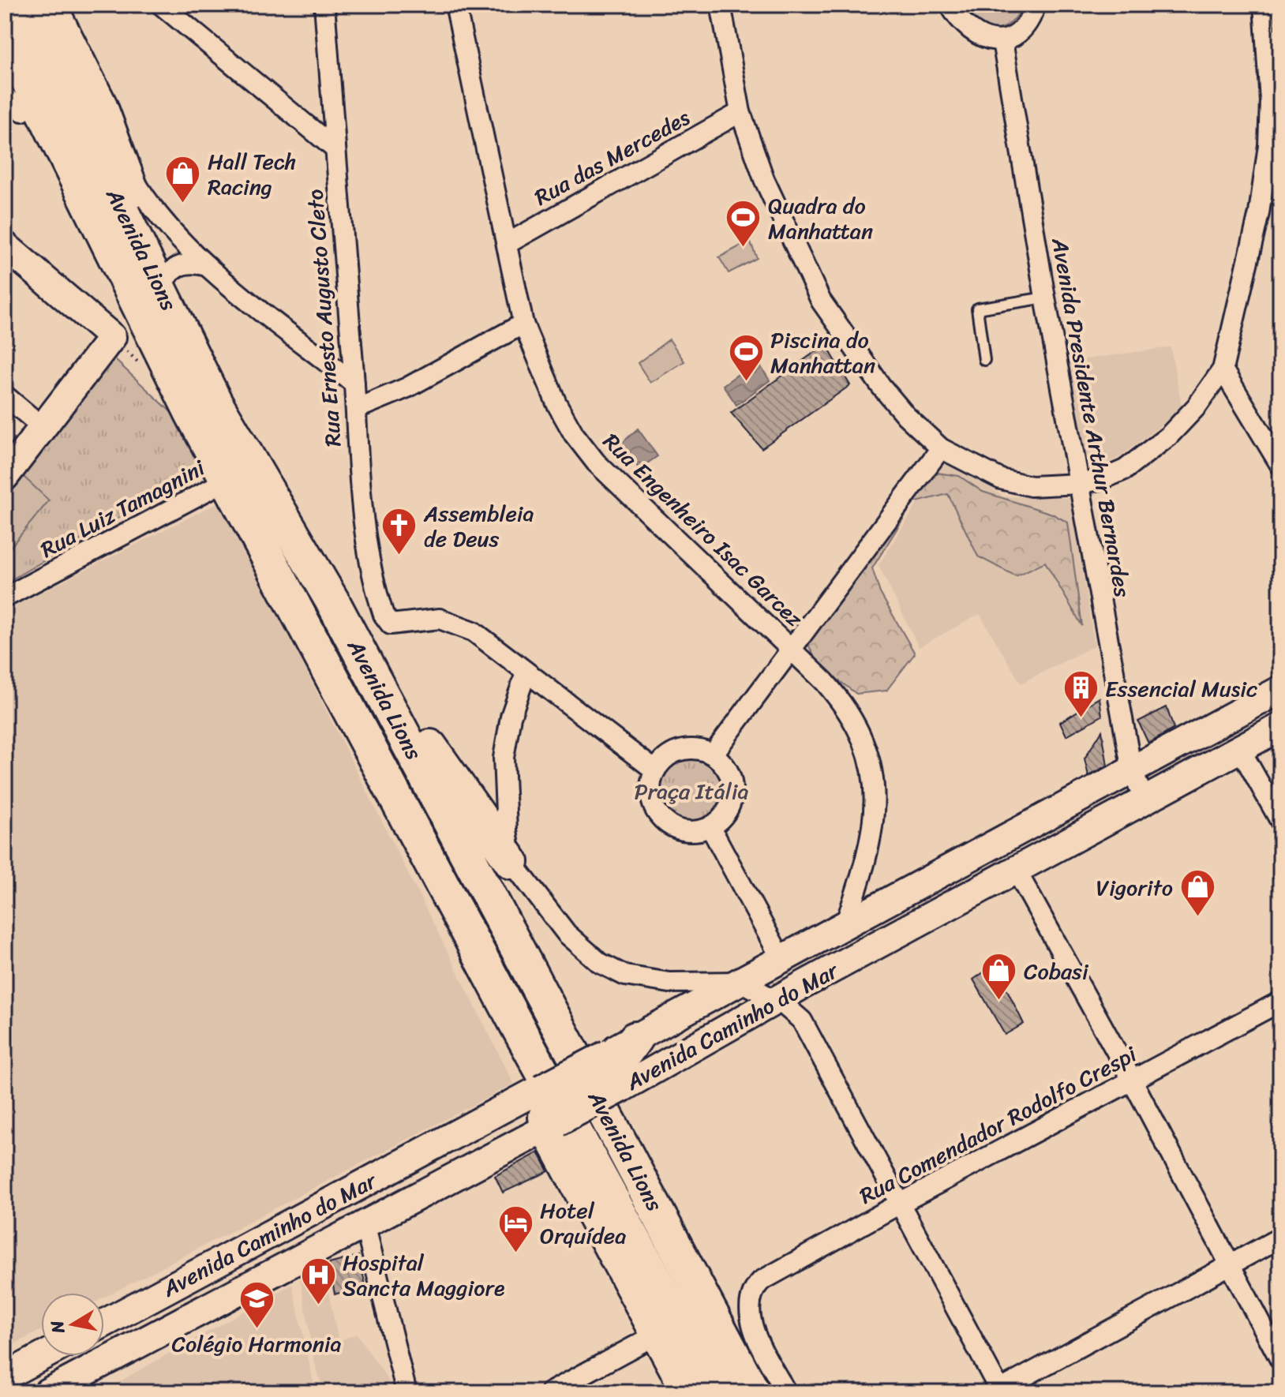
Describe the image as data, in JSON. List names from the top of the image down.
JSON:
{
  "streets": {
    "highway": ["Avenida Lions"],
    "main road": ["Avenida Caminho do Mar"],
    "street": [
      "Rua das Mercedes",
      "Rua Ernesto Augusto Cleto",
      "Avenida Presidente Arthur Bernardes",
      "Rua Luiz Tamagnini",
      "Rua Engenheiro Isac Garcez",
      "Rua Comendador Rodolfo Crespi"
    ]
  },
  "crossings": [
    ["Rua das Mercedes", "Rua Engenheiro Isac Garcez"],
    ["Avenida Lions", "Rua Luiz Tamagnini"],
    ["Avenida Presidente Arthur Bernardes", "Avenida Caminho do Mar"],
    ["Rua Engenheiro Isac Garcez", "Avenida Caminho do Mar"]
  ],
  "parks": ["Praça Itália"],
  "places": {
    "shop": ["Hall Tech Racing", "Vigorito", "Cobasi"],
    "sports": ["Quadra do Manhattan", "Piscina do Manhattan"],
    "church": ["Assembleia de Deus"],
    "building": ["Essencial Music"],
    "hotel": ["Hotel Orquídea"],
    "hospital": ["Hospital Sancta Maggiore"],
    "school or university": ["Colégio Harmonia"]
  },
  "north": "left"
}
